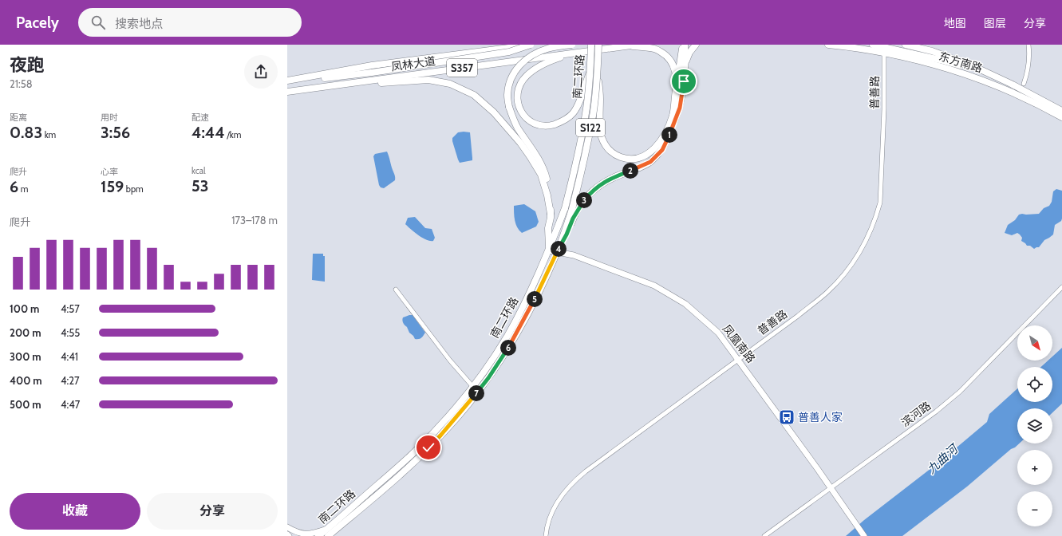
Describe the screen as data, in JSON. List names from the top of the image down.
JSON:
{
  "streets": {
    "main road": [
      "东方南路",
      "凤林大道",
      "S357",
      "南二环路",
      "S122"
    ],
    "street": ["普善路", "凤凰南路", "滨河路"]
  },
  "crossings": [
    ["东方南路", "普善路"],
    ["南二环路", "凤凰南路"],
    ["普善路", "凤凰南路"],
    ["凤凰南路", "滨河路"]
  ],
  "water": ["九曲河"],
  "places": {
    "bus stop": ["普善人家"]
  },
  "north": "bottom right",
  "page": {
    "header": "Pacely",
    "search": "搜索地点",
    "nav": ["地图", "图层", "分享"],
    "heading": ["夜跑", "21:58"],
    "stats": [
      ["距离", "0.83 km"],
      ["用时", "3:56"],
      ["配速", "4:44 /km"],
      ["爬升", "6 m"],
      ["心率", "159 bpm"],
      ["kcal", "53"]
    ],
    "pins": [
      "1",
      "2",
      "3",
      "4",
      "5",
      "6",
      "7"
    ],
    "chart": ["爬升", "173–178 m"],
    "list": [
      {
        "name": "100 m",
        "note": "4:57"
      },
      {
        "name": "200 m",
        "note": "4:55"
      },
      {
        "name": "300 m",
        "note": "4:41"
      },
      {
        "name": "400 m",
        "note": "4:27"
      },
      {
        "name": "500 m",
        "note": "4:47"
      }
    ],
    "map_buttons": ["+", "−"],
    "buttons": ["收藏", "分享"]
  }
}
